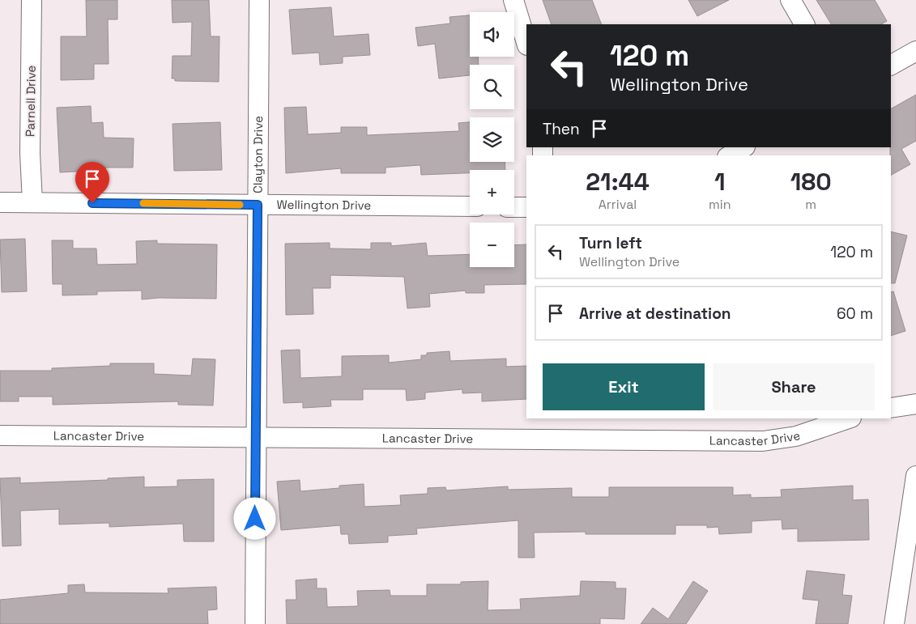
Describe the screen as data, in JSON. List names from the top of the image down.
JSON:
{
  "streets": {
    "street": [
      "Parnell Drive",
      "Clayton Drive",
      "Wellington Drive",
      "Lancaster Drive"
    ]
  },
  "crossings": [
    ["Parnell Drive", "Wellington Drive"],
    ["Clayton Drive", "Wellington Drive"],
    ["Clayton Drive", "Lancaster Drive"]
  ],
  "page": {
    "map_buttons": ["+", "−"],
    "turn": ["120 m", "Wellington Drive"],
    "then": "Then",
    "eta": [
      "21:44",
      "Arrival",
      "1",
      "min",
      "180",
      "m"
    ],
    "list": [
      {
        "name": "Turn left",
        "note": "Wellington Drive",
        "value": "120 m"
      },
      {
        "name": "Arrive at destination",
        "value": "60 m"
      }
    ],
    "buttons": ["Exit", "Share"]
  }
}
